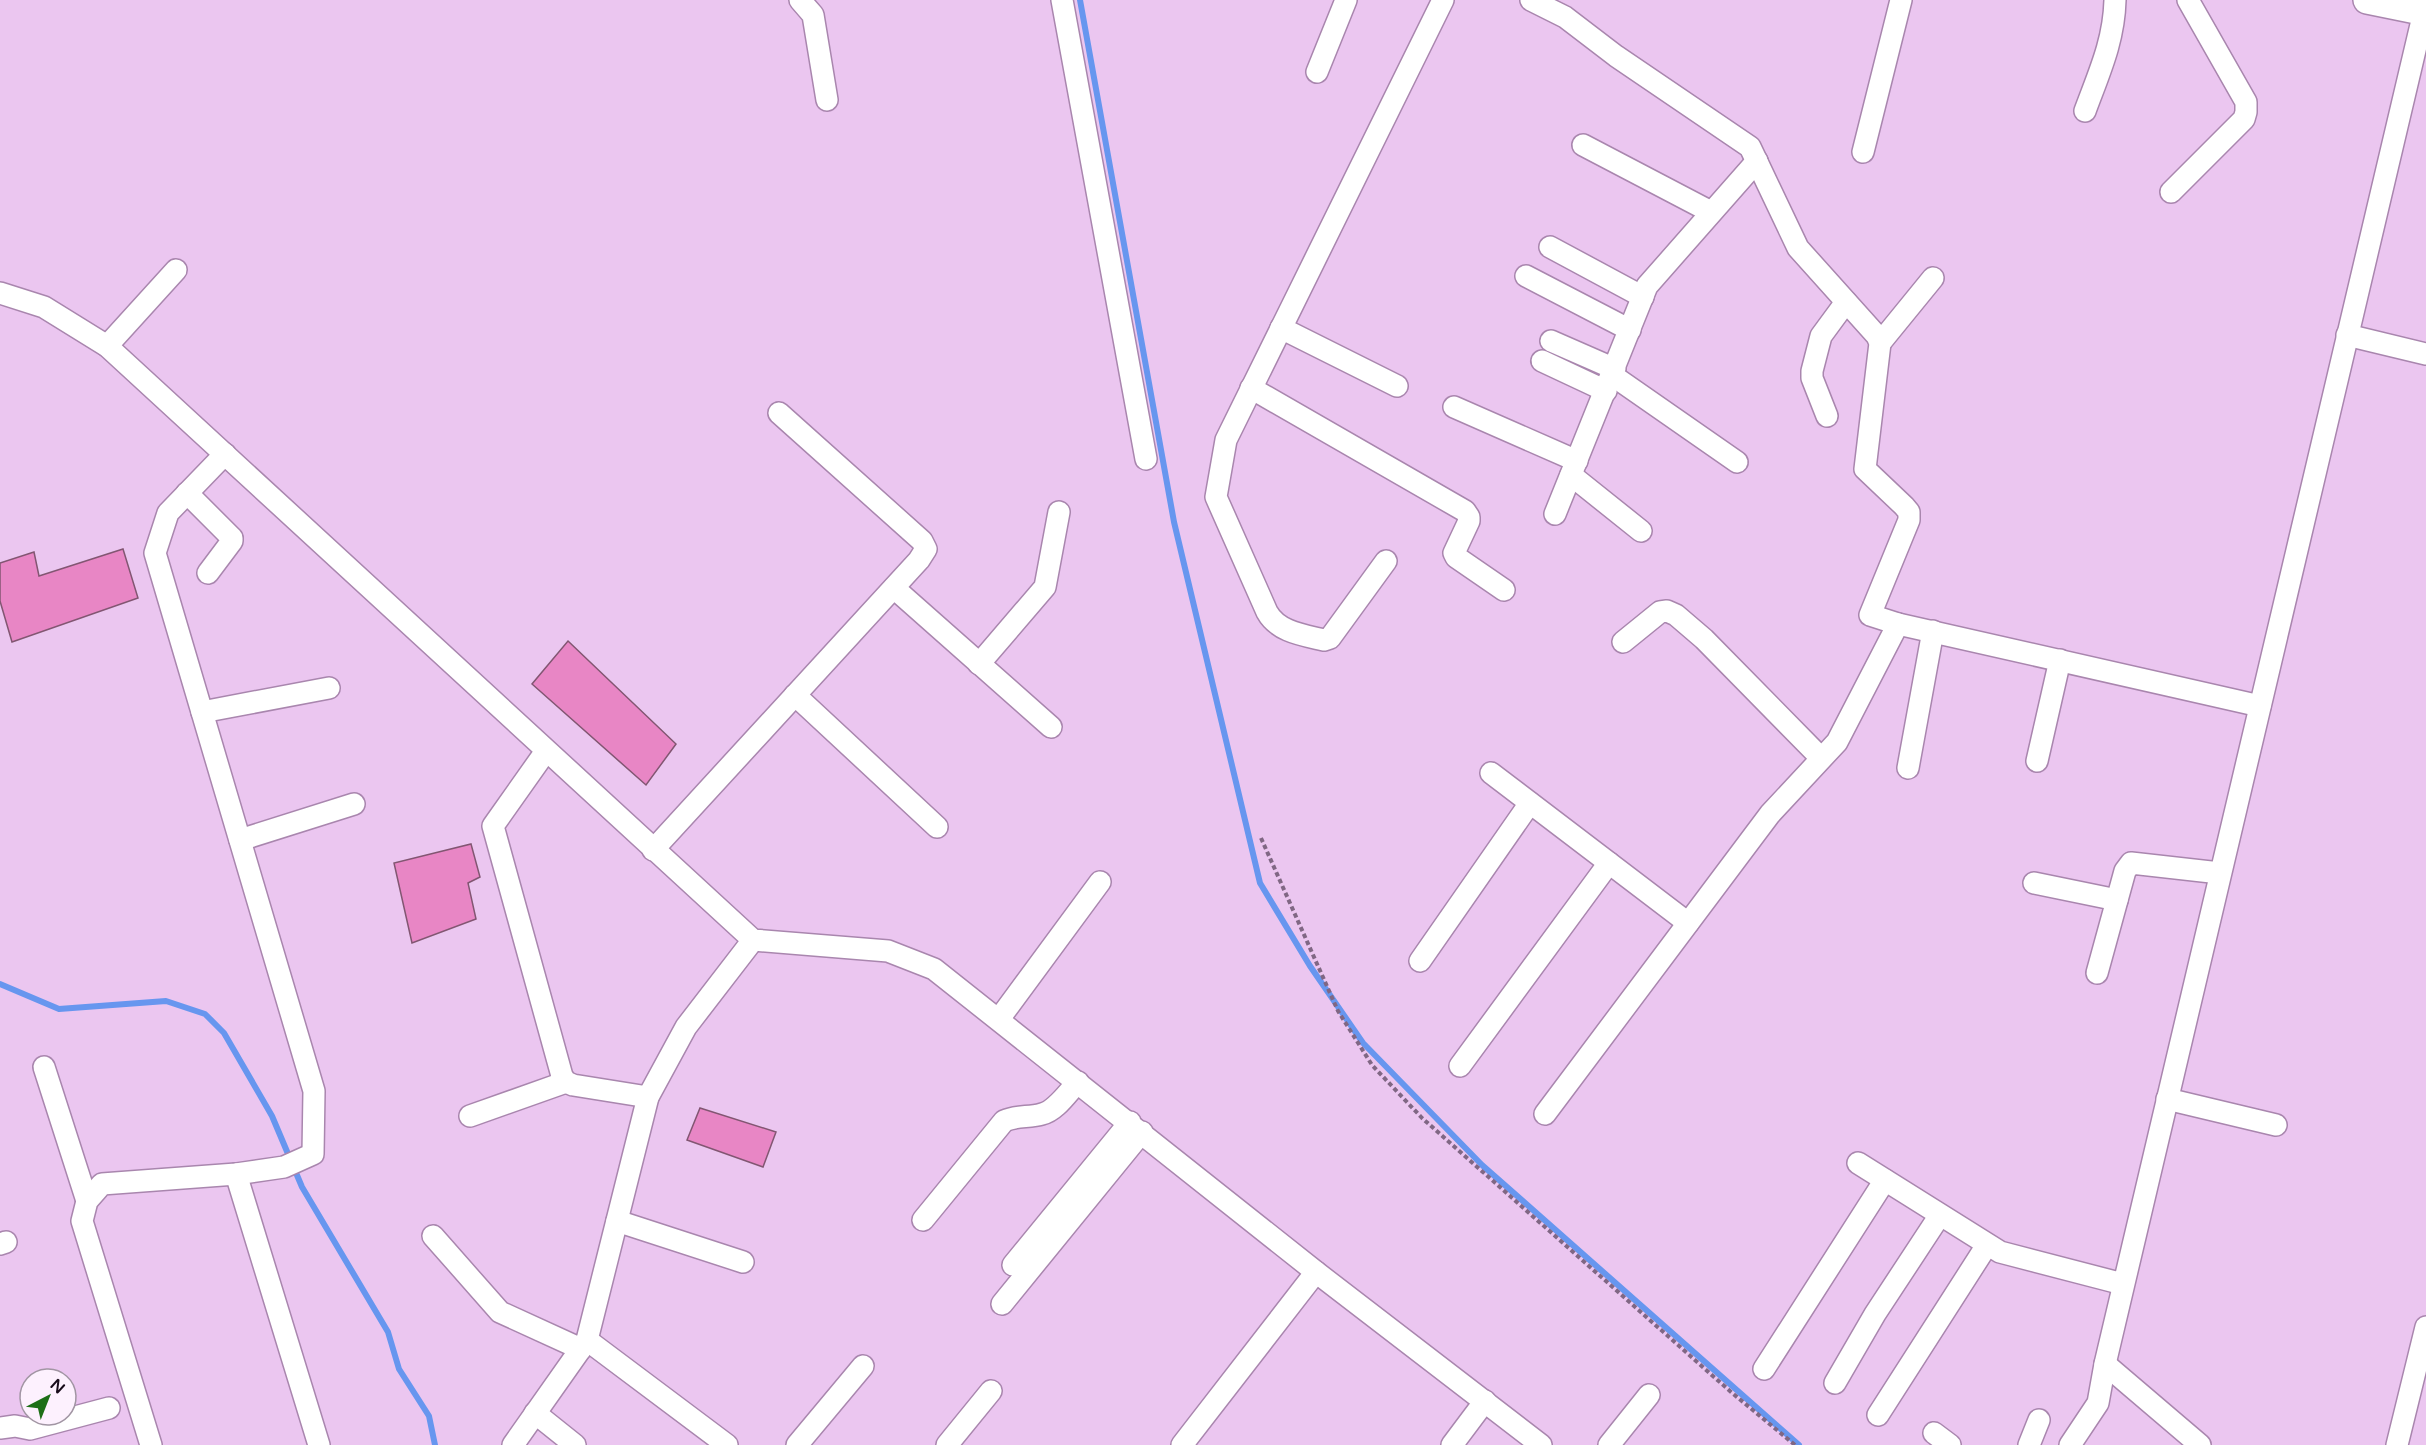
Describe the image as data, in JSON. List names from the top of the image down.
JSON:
{
  "north": "top right"
}
